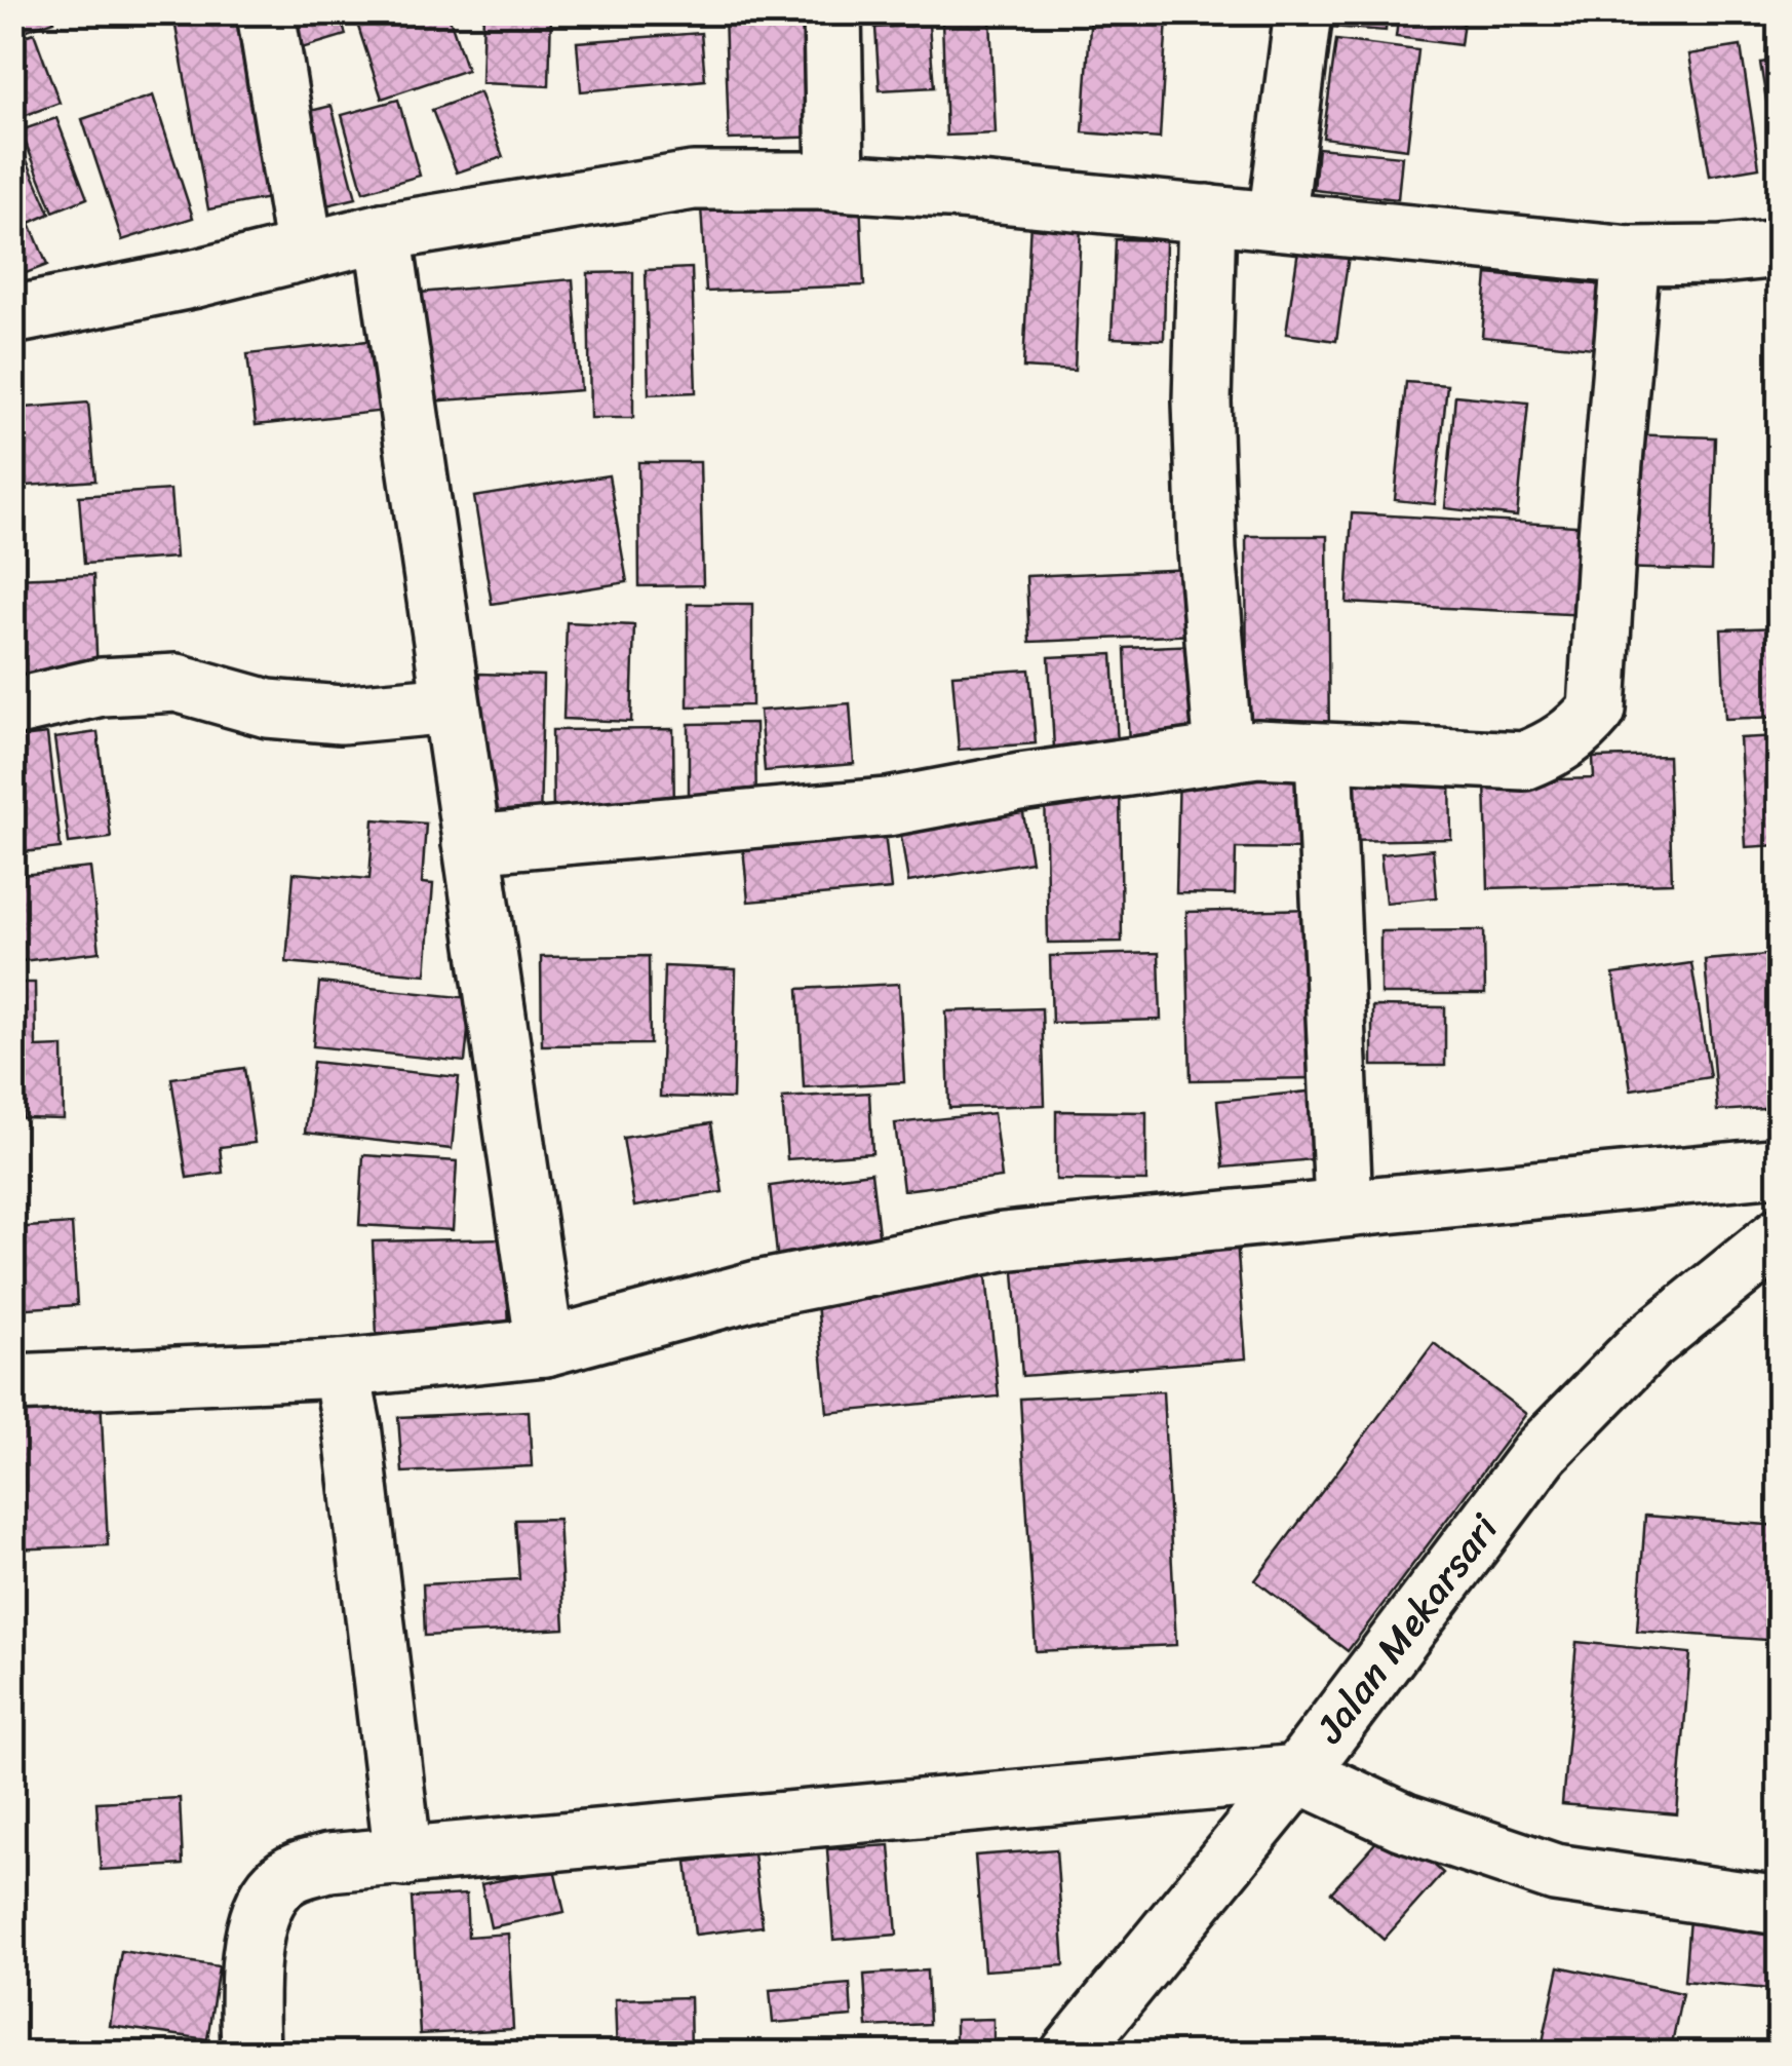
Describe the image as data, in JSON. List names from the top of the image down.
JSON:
{
  "streets": {
    "street": ["Jalan Mekarsari"]
  }
}
